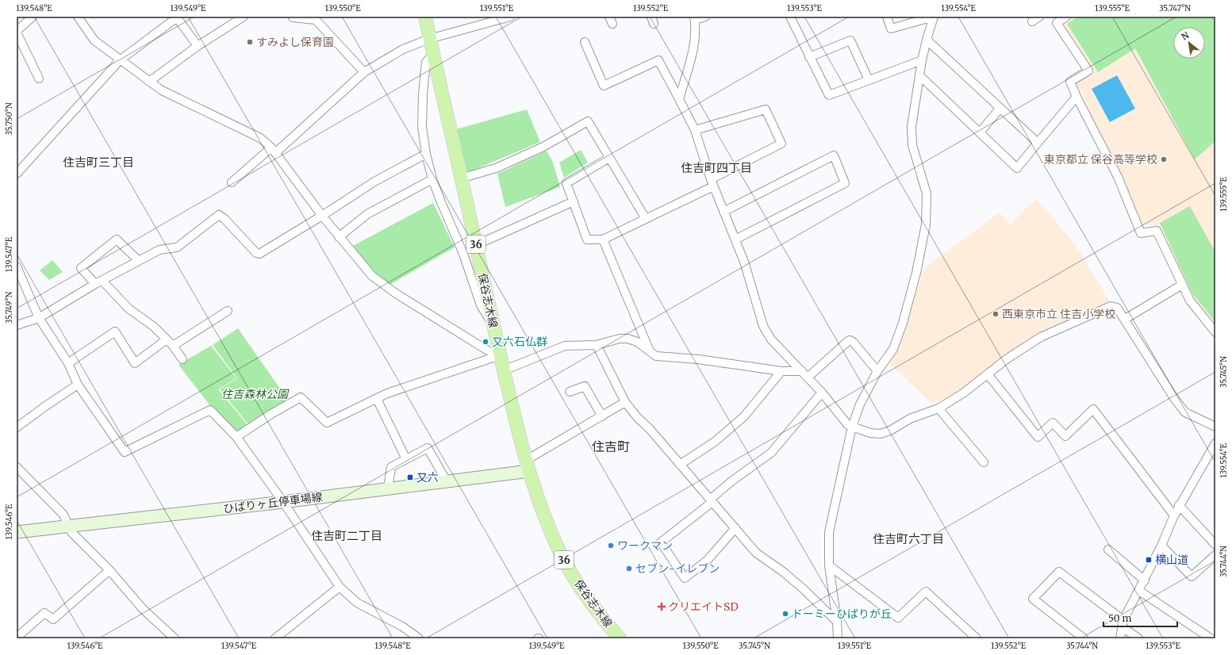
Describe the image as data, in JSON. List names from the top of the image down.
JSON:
{
  "streets": {
    "main road": ["36", "保谷志木線", "ひばりヶ丘停車場線"]
  },
  "crossings": [
    ["保谷志木線", "ひばりヶ丘停車場線"]
  ],
  "districts": [
    "住吉町三丁目",
    "住吉町四丁目",
    "住吉町",
    "住吉町二丁目",
    "住吉町六丁目"
  ],
  "parks": ["住吉森林公園"],
  "places": {
    "other": [
      "すみよし保育園",
      "東京都立 保谷高等学校",
      "西東京市立 住吉小学校",
      "又六石仏群",
      "ワークマン",
      "セブン-イレブン",
      "ドーミーひばりが丘"
    ],
    "transit": ["又六", "横山道"],
    "health": ["クリエイトSD"]
  },
  "scale_bar": "50 m",
  "north": "top left",
  "coordinates": [
    "139.548°E",
    "139.549°E",
    "139.550°E",
    "139.551°E",
    "139.552°E",
    "139.553°E",
    "139.554°E",
    "139.555°E",
    "35.747°N",
    "35.750°N",
    "139.547°E",
    "35.749°N",
    "35.745°N",
    "139.546°E",
    "35.744°N"
  ]
}
